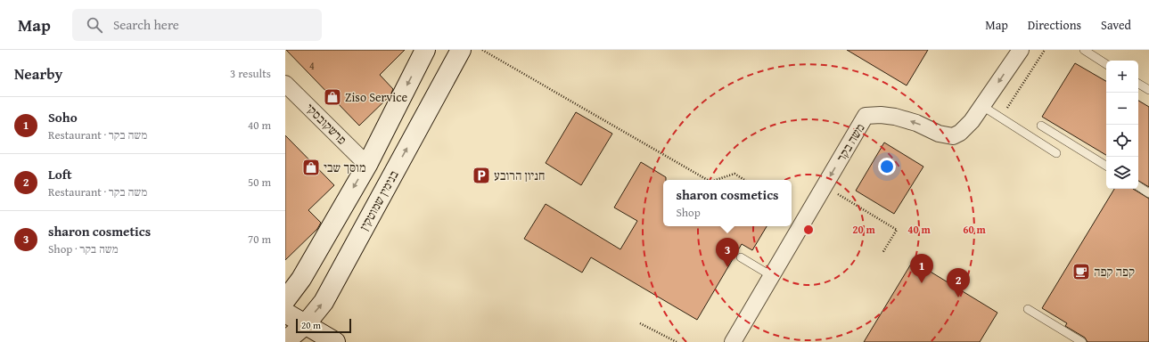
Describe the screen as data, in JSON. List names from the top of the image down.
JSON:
{
  "streets": {
    "street": ["פרשקובסקי", "משה בקר", "בנימין שמוטקין"]
  },
  "one_way": ["משה בקר"],
  "places": {
    "shop": ["Ziso Service", "מוסך שבי"],
    "parking": ["חניון הרובע"],
    "cafe": ["קפה קפה"]
  },
  "house_numbers": ["4"],
  "scale_bar": "20 m",
  "page": {
    "header": "Map",
    "search": "Search here",
    "nav": ["Map", "Directions", "Saved"],
    "heading": ["Nearby", "3 results"],
    "map_buttons": ["+", "−"],
    "list": [
      {
        "mark": "1",
        "name": "Soho",
        "note": "Restaurant · משה בקר",
        "value": "40 m"
      },
      {
        "mark": "2",
        "name": "Loft",
        "note": "Restaurant · משה בקר",
        "value": "50 m"
      },
      {
        "mark": "3",
        "name": "sharon cosmetics",
        "note": "Shop · משה בקר",
        "value": "70 m"
      }
    ],
    "popup": ["sharon cosmetics", "Shop"],
    "pins": ["3", "1", "2"],
    "scale": "20 m"
  },
  "rings": ["20 m", "40 m", "60 m"]
}
